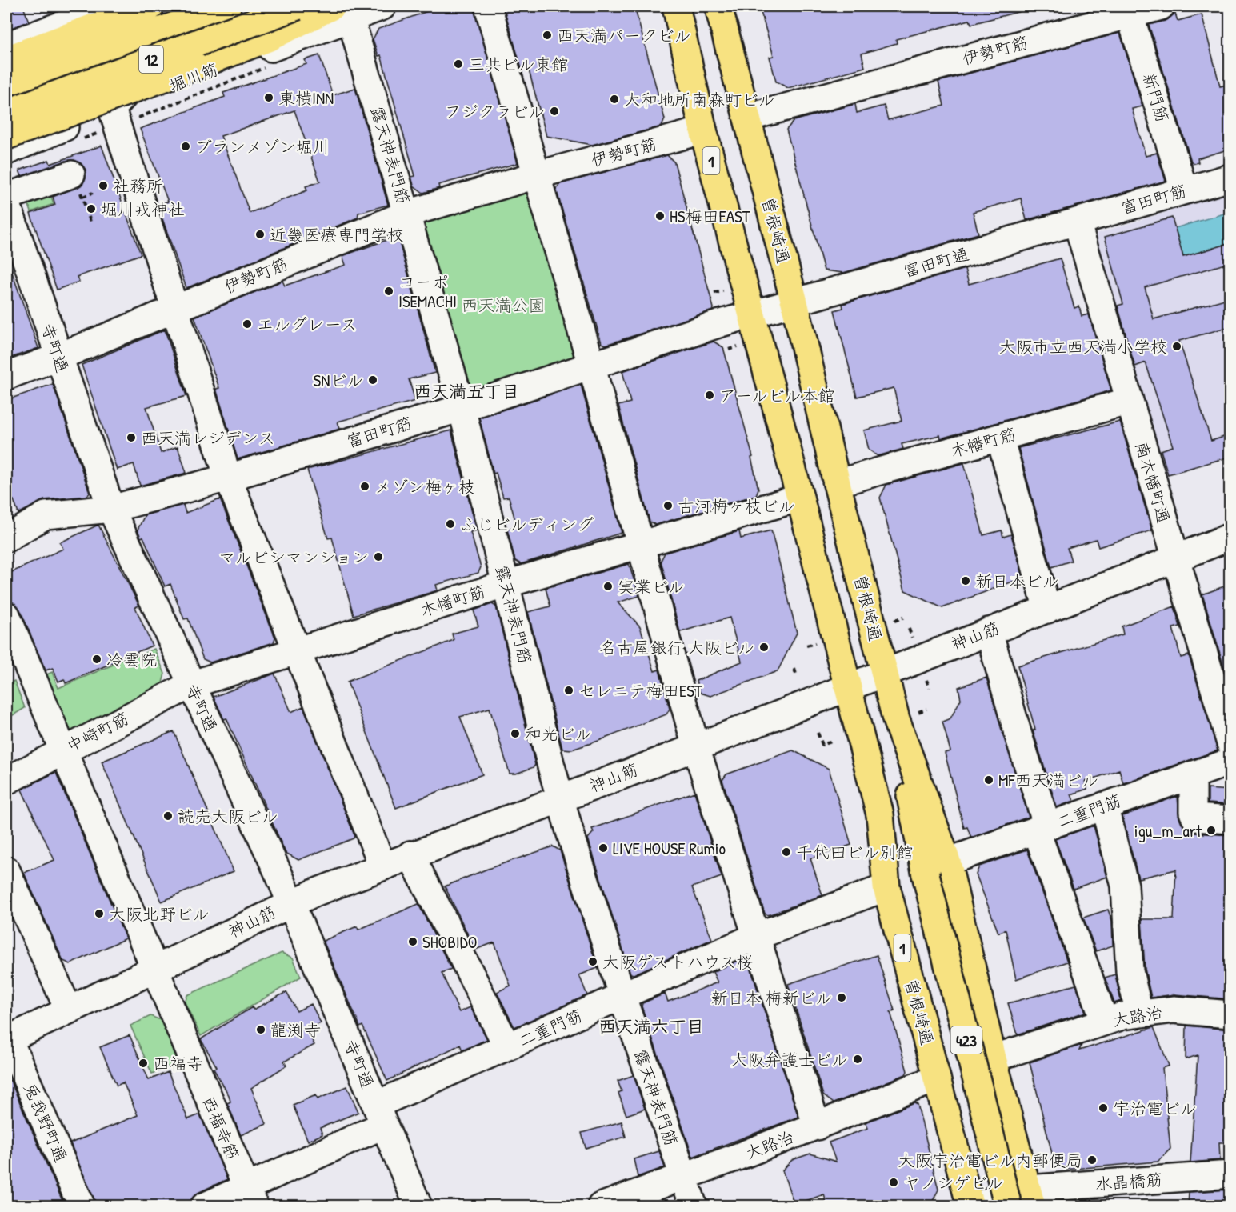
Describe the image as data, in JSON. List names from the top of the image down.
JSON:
{
  "streets": {
    "highway": [
      "12",
      "1",
      "曽根崎通",
      "423"
    ],
    "street": [
      "伊勢町筋",
      "堀川筋",
      "新門筋",
      "露天神表門筋",
      "富田町筋",
      "富田町通",
      "寺町通",
      "木幡町筋",
      "南木幡町通",
      "神山筋",
      "中崎町筋",
      "二重門筋",
      "大路治",
      "兎我野町通",
      "西福寺筋",
      "水晶橋筋"
    ]
  },
  "crossings": [
    ["伊勢町筋", "新門筋"],
    ["伊勢町筋", "露天神表門筋"],
    ["伊勢町筋", "曽根崎通"],
    ["伊勢町筋", "寺町通"],
    ["堀川筋", "露天神表門筋"],
    ["新門筋", "富田町筋"],
    ["露天神表門筋", "富田町筋"],
    ["露天神表門筋", "木幡町筋"],
    ["露天神表門筋", "神山筋"],
    ["露天神表門筋", "二重門筋"],
    ["露天神表門筋", "大路治"],
    ["富田町筋", "曽根崎通"],
    ["富田町筋", "富田町通"],
    ["富田町筋", "寺町通"],
    ["富田町筋", "南木幡町通"],
    ["曽根崎通", "富田町通"],
    ["曽根崎通", "木幡町筋"],
    ["曽根崎通", "神山筋"],
    ["曽根崎通", "二重門筋"],
    ["曽根崎通", "大路治"],
    ["曽根崎通", "423"],
    ["曽根崎通", "水晶橋筋"],
    ["富田町通", "南木幡町通"],
    ["寺町通", "木幡町筋"],
    ["寺町通", "神山筋"],
    ["寺町通", "中崎町筋"],
    ["寺町通", "二重門筋"],
    ["木幡町筋", "南木幡町通"],
    ["木幡町筋", "中崎町筋"],
    ["南木幡町通", "神山筋"],
    ["神山筋", "兎我野町通"],
    ["神山筋", "西福寺筋"],
    ["中崎町筋", "西福寺筋"],
    ["二重門筋", "西福寺筋"]
  ],
  "districts": ["西天満五丁目", "西天満六丁目"],
  "parks": ["西天満公園"],
  "places": [
    "西天満パークビル",
    "三共ビル東館",
    "東横INN",
    "大和地所南森町ビル",
    "フジクラビル",
    "ブランメゾン堀川",
    "社務所",
    "堀川戎神社",
    "HS梅田EAST",
    "近畿医療専門学校",
    "コーポ ISEMACHI",
    "エルグレース",
    "大阪市立西天満小学校",
    "SNビル",
    "アールビル本館",
    "西天満レジデンス",
    "メゾン梅ヶ枝",
    "古河梅ヶ枝ビル",
    "ふじビルディング",
    "マルビシマンション",
    "新日本ビル",
    "実業ビル",
    "名古屋銀行 大阪ビル",
    "冷雲院",
    "セレニテ梅田EST",
    "和光ビル",
    "MF西天満ビル",
    "読売大阪ビル",
    "igu_m_art",
    "LIVE HOUSE Rumio",
    "千代田ビル別館",
    "大阪北野ビル",
    "SHOBIDO",
    "大阪ゲストハウス桜",
    "新日本 梅新ビル",
    "龍渕寺",
    "大阪弁護士ビル",
    "西福寺",
    "宇治電ビル",
    "大阪宇治電ビル内郵便局",
    "ヤノシゲビル"
  ]
}
